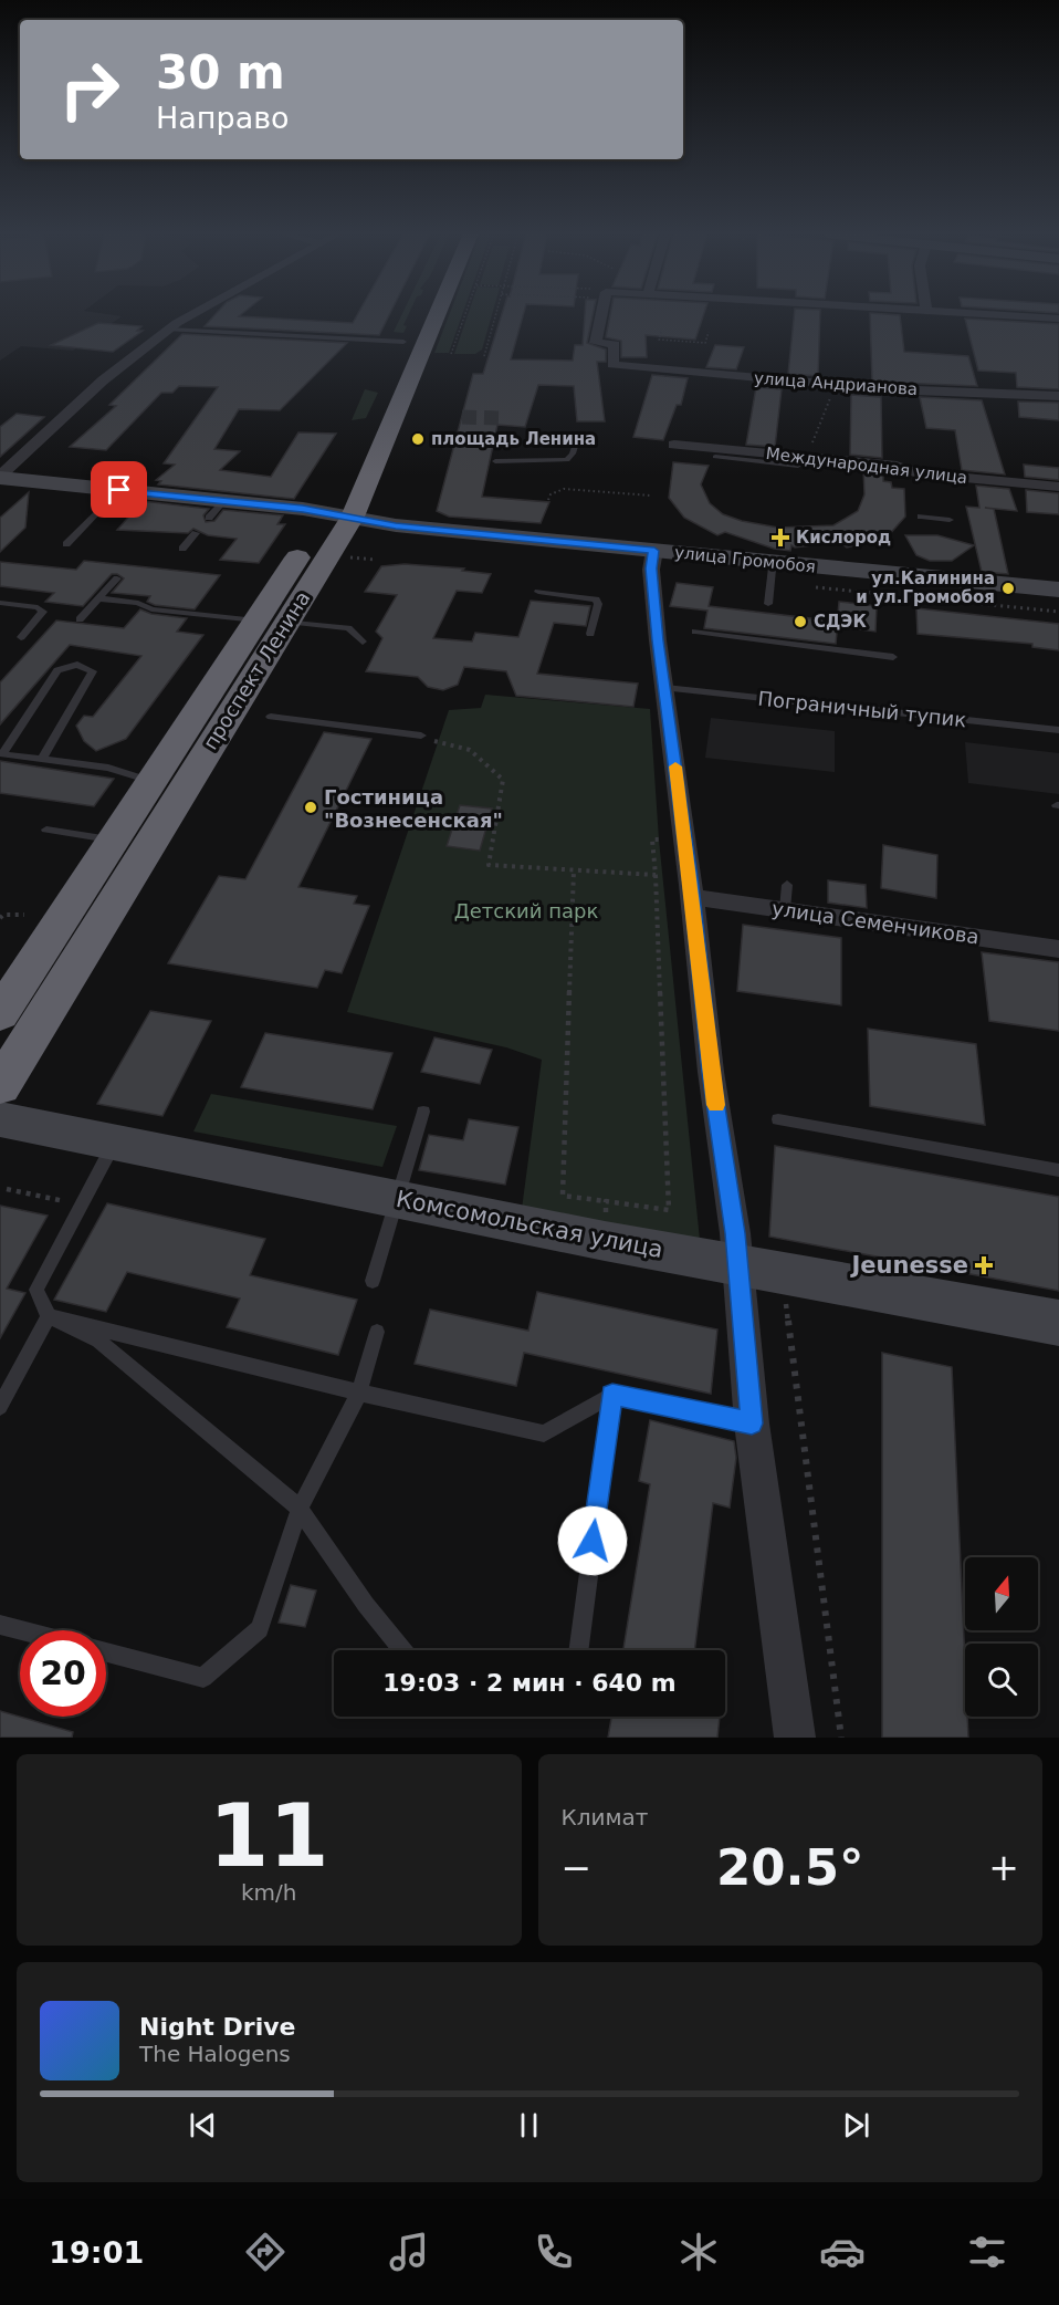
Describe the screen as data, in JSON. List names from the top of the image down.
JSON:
{
  "streets": {
    "highway": ["проспект Ленина"],
    "main road": ["улица Громобоя", "Комсомольская улица"],
    "street": ["улица Андрианова", "Международная улица", "улица Семенчикова"],
    "lane": ["Пограничный тупик"]
  },
  "crossings": [
    ["улица Громобоя", "проспект Ленина"]
  ],
  "parks": ["Детский парк"],
  "places": {
    "other": [
      "площадь Ленина",
      "ул.Калинина и ул.Громобоя",
      "СДЭК",
      "Гостиница \"Вознесенская\""
    ],
    "health": ["Кислород", "Jeunesse"]
  },
  "north": "top",
  "page": {
    "turn": ["30 m", "Направо"],
    "limit": "20",
    "trip": "19:03 · 2 мин · 640 m",
    "tile": [
      ["11", "km/h"],
      "Климат"
    ],
    "heat": ["−", "20.5°", "+"],
    "song": ["Night Drive", "The Halogens"],
    "tabs": "19:01"
  }
}
